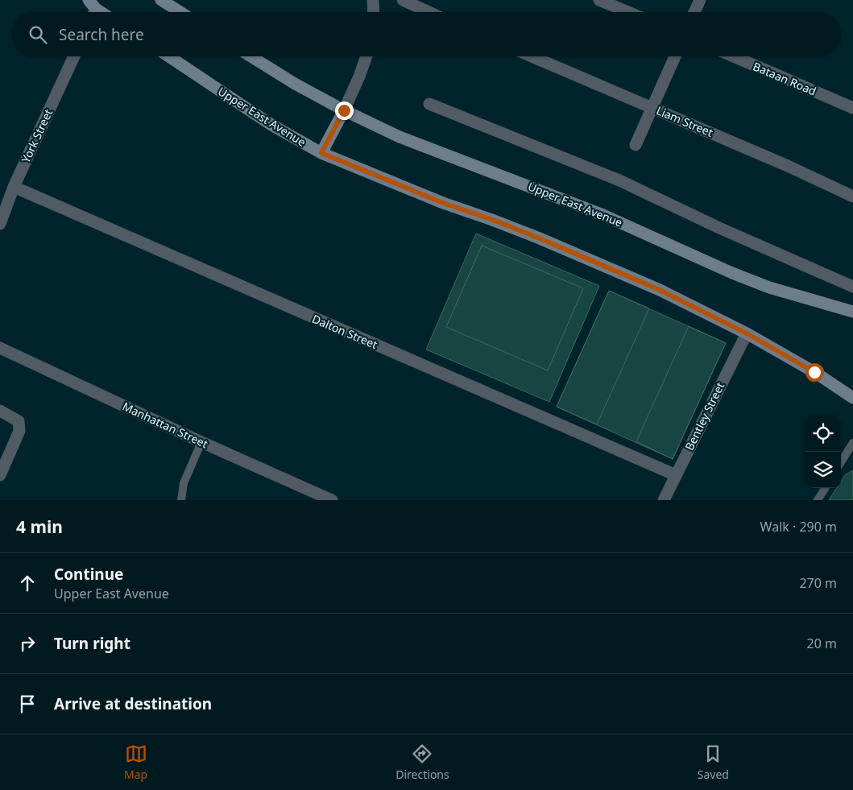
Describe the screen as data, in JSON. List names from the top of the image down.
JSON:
{
  "streets": {
    "street": [
      "Bataan Road",
      "Upper East Avenue",
      "Liam Street",
      "York Street",
      "Dalton Street",
      "Bentley Street",
      "Manhattan Street"
    ]
  },
  "crossings": [
    ["Upper East Avenue", "Bentley Street"],
    ["York Street", "Dalton Street"],
    ["Dalton Street", "Bentley Street"]
  ],
  "page": {
    "search": "Search here",
    "heading": ["4 min", "Walk · 290 m"],
    "list": [
      ["Continue", "Upper East Avenue", "270 m"],
      ["Turn right", "20 m"],
      "Arrive at destination"
    ],
    "nav": ["Map", "Directions", "Saved"]
  }
}
